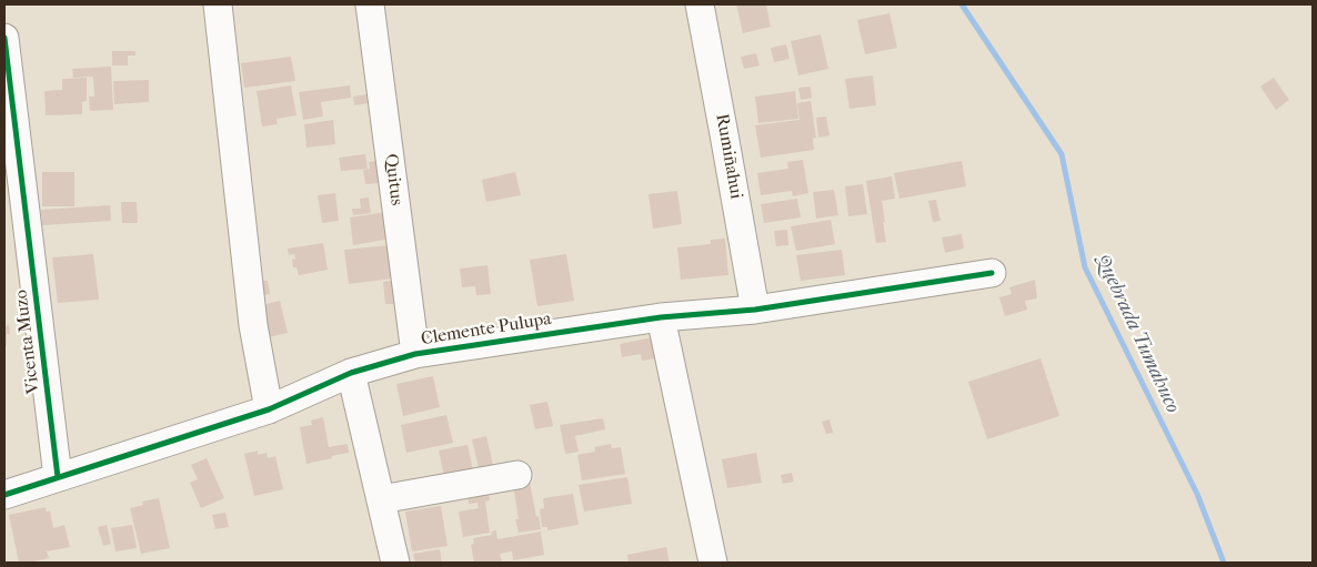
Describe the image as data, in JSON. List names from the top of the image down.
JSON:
{
  "streets": {
    "street": [
      "Rumiñahui",
      "Quitus",
      "Clemente Pulupa",
      "Vicenta Muzo"
    ]
  },
  "crossings": [
    ["Rumiñahui", "Clemente Pulupa"],
    ["Quitus", "Clemente Pulupa"],
    ["Clemente Pulupa", "Vicenta Muzo"]
  ],
  "water": ["Quebrada Tumahuco"]
}
